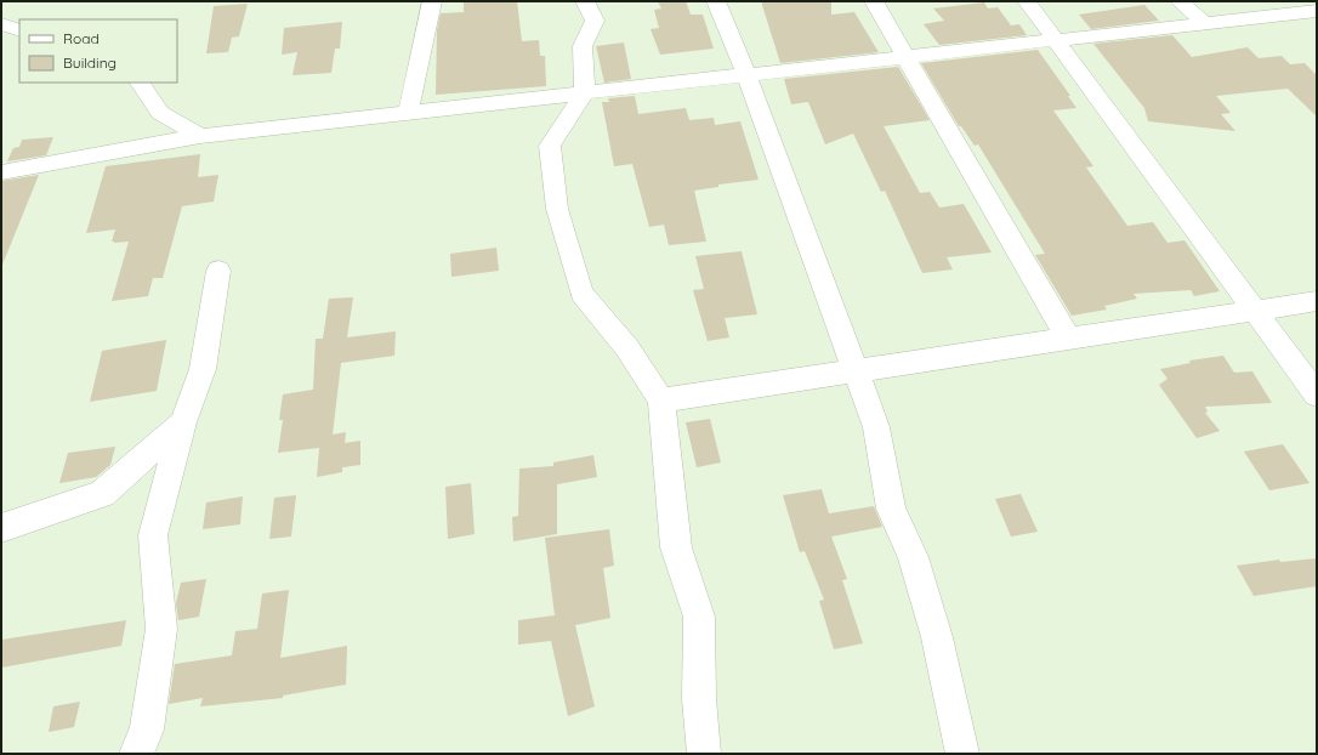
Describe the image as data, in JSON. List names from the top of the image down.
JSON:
{
  "legend": ["Road", "Building"]
}
